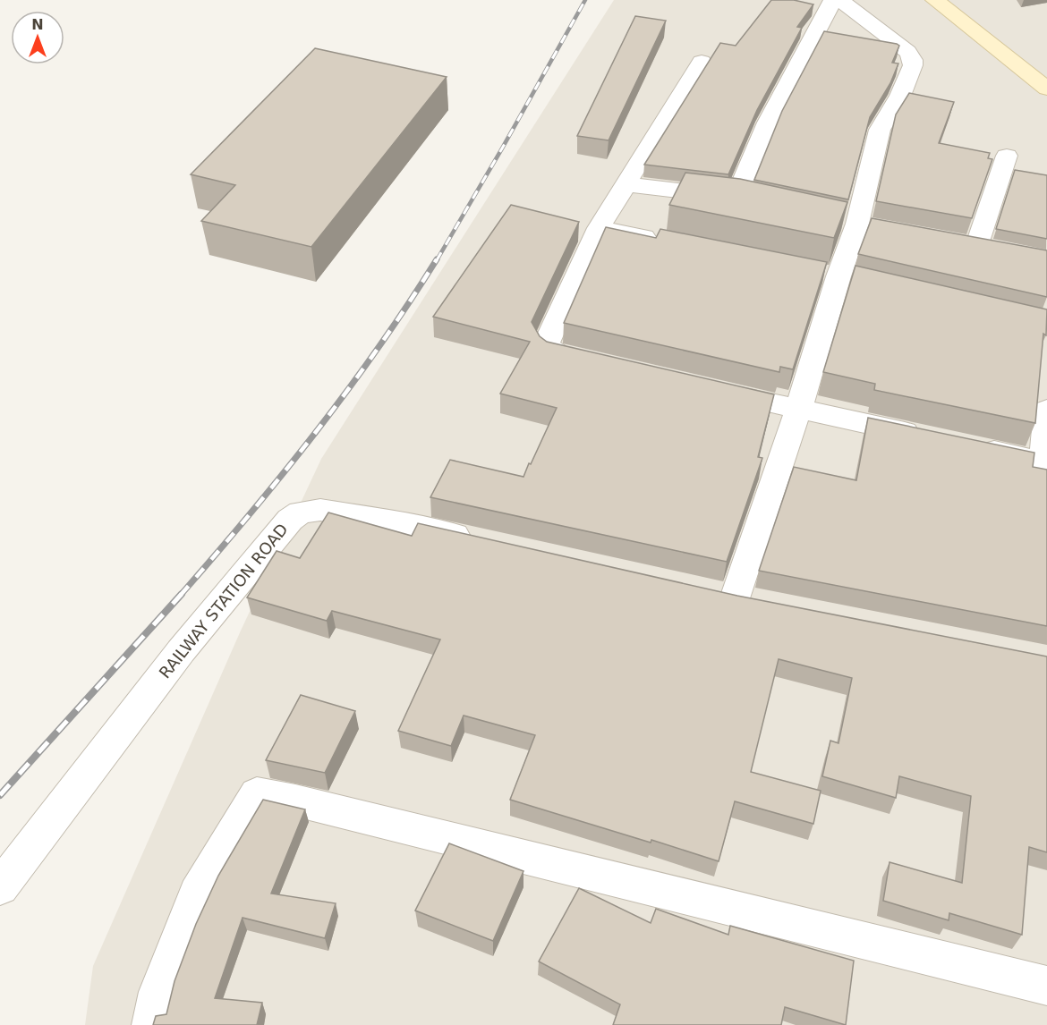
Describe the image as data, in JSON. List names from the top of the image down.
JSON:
{
  "streets": {
    "street": ["RAILWAY STATION ROAD"]
  },
  "north": "top"
}
